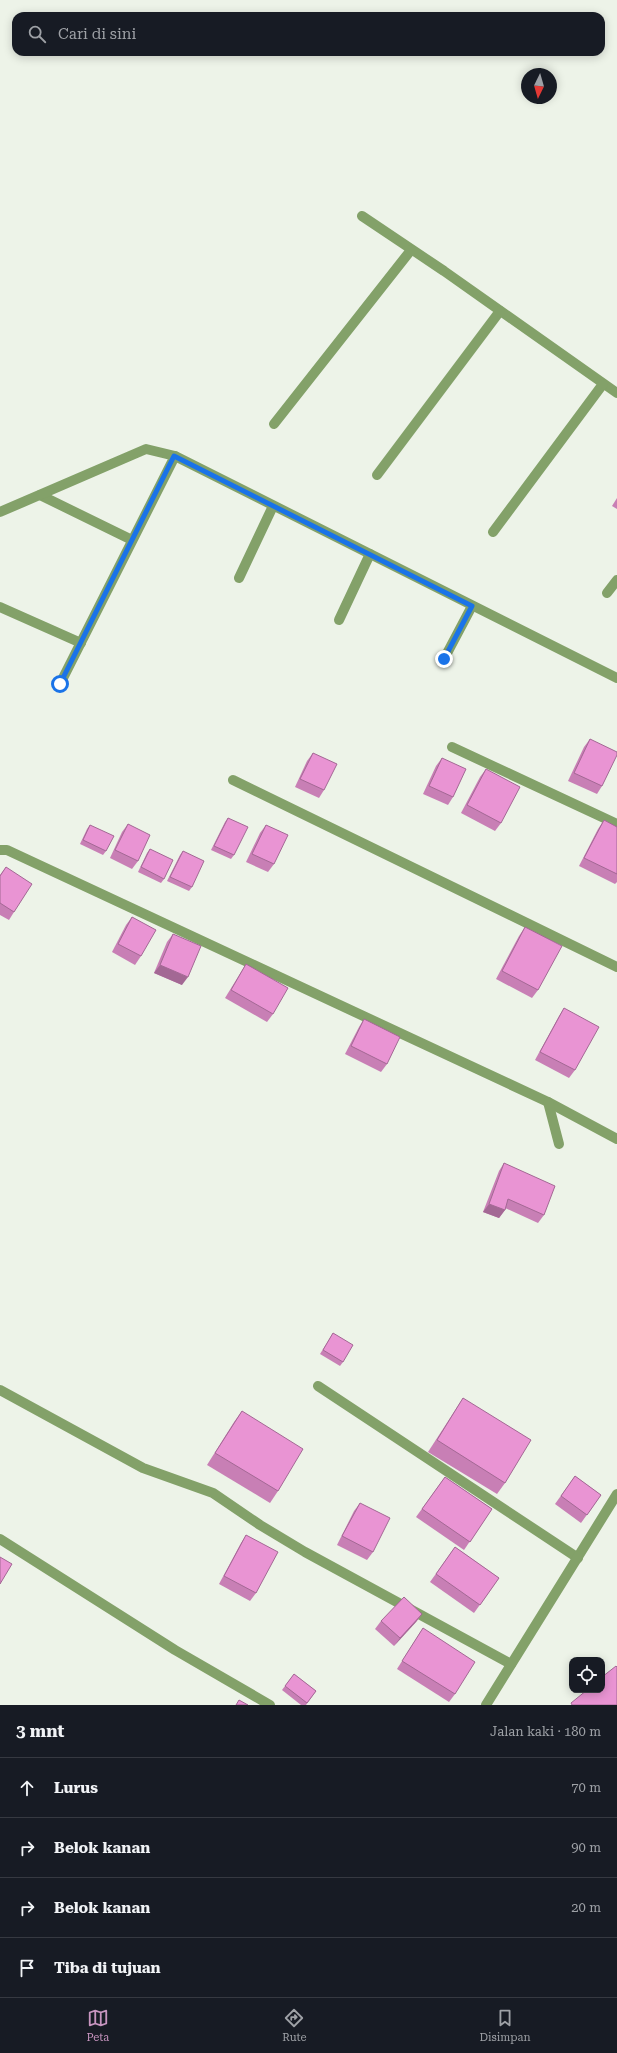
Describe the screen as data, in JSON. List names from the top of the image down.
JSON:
{
  "north": "bottom",
  "page": {
    "search": "Cari di sini",
    "heading": ["3 mnt", "Jalan kaki · 180 m"],
    "list": [
      ["Lurus", "70 m"],
      ["Belok kanan", "90 m"],
      ["Belok kanan", "20 m"],
      "Tiba di tujuan"
    ],
    "nav": ["Peta", "Rute", "Disimpan"]
  }
}
